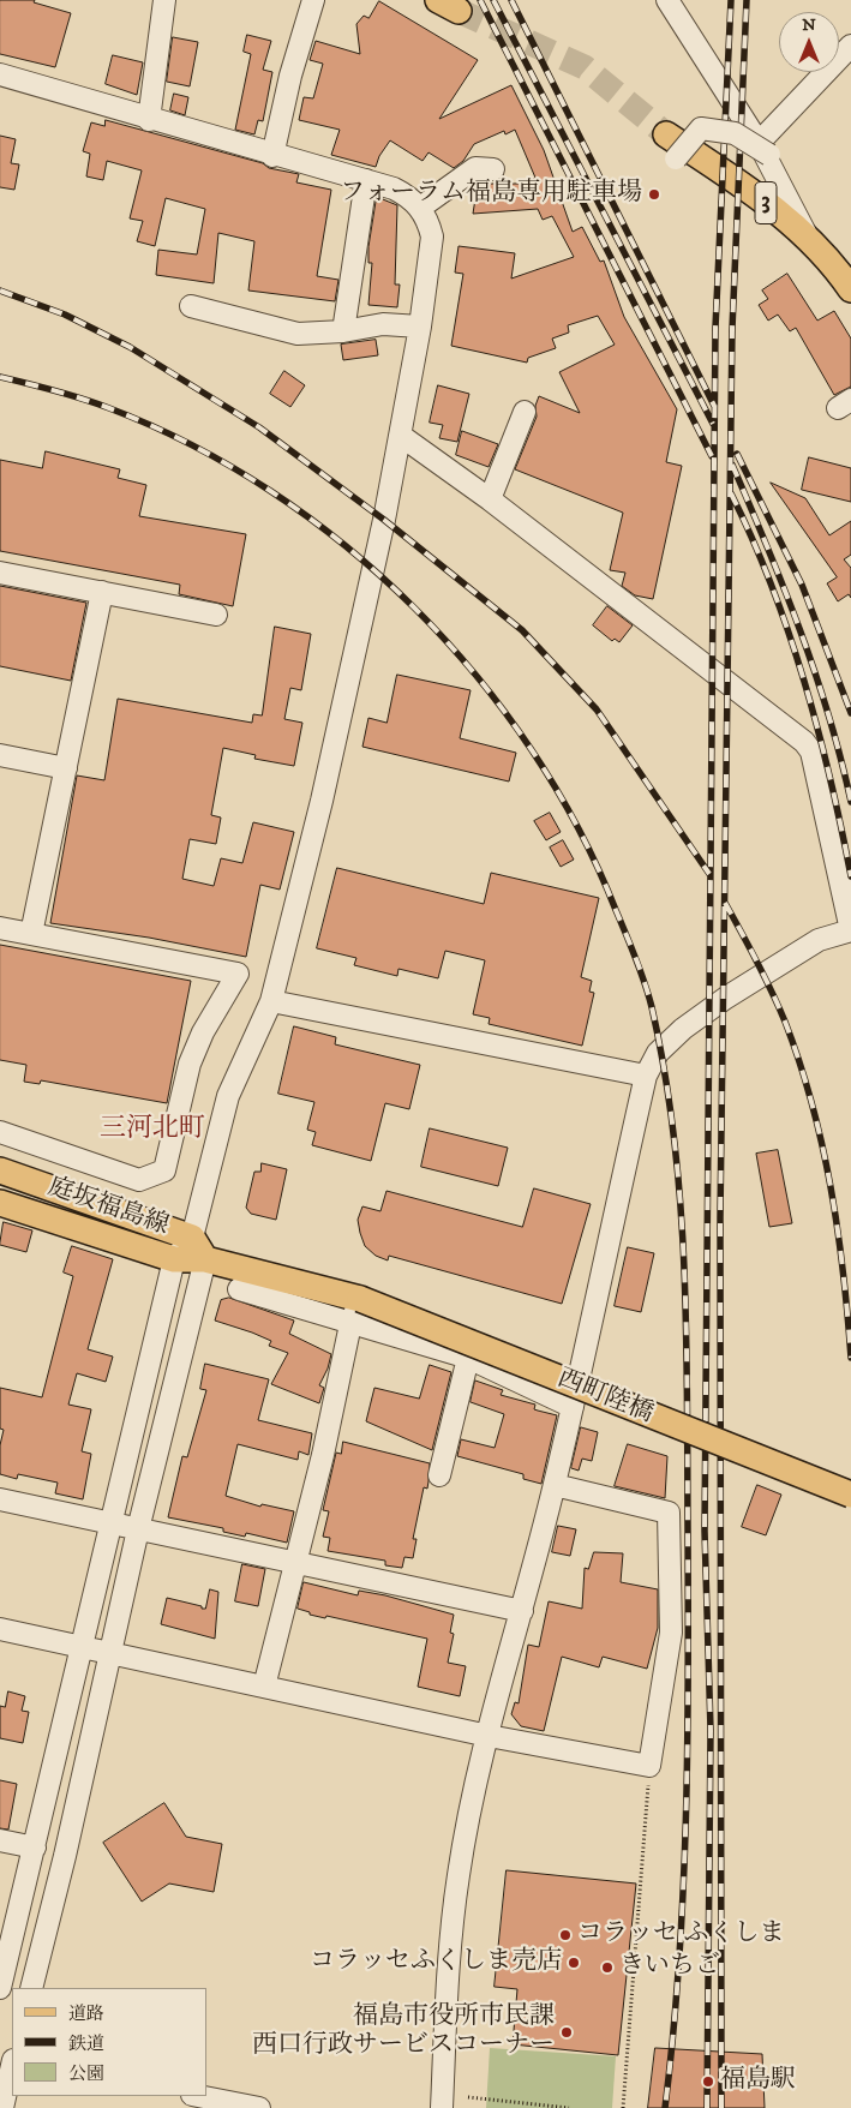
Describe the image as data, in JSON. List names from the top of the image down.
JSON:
{
  "streets": {
    "main road": ["3", "庭坂福島線", "西町陸橋"]
  },
  "crossings": [
    ["庭坂福島線", "西町陸橋"]
  ],
  "districts": ["三河北町"],
  "places": [
    "フォーラム福島専用駐車場",
    "コラッセ ふくしま",
    "コラッセふくしま売店",
    "きいちご",
    "福島市役所市民課 西口行政サービスコーナー",
    "福島駅"
  ],
  "legend": ["道路", "鉄道", "公園"],
  "north": "top"
}
